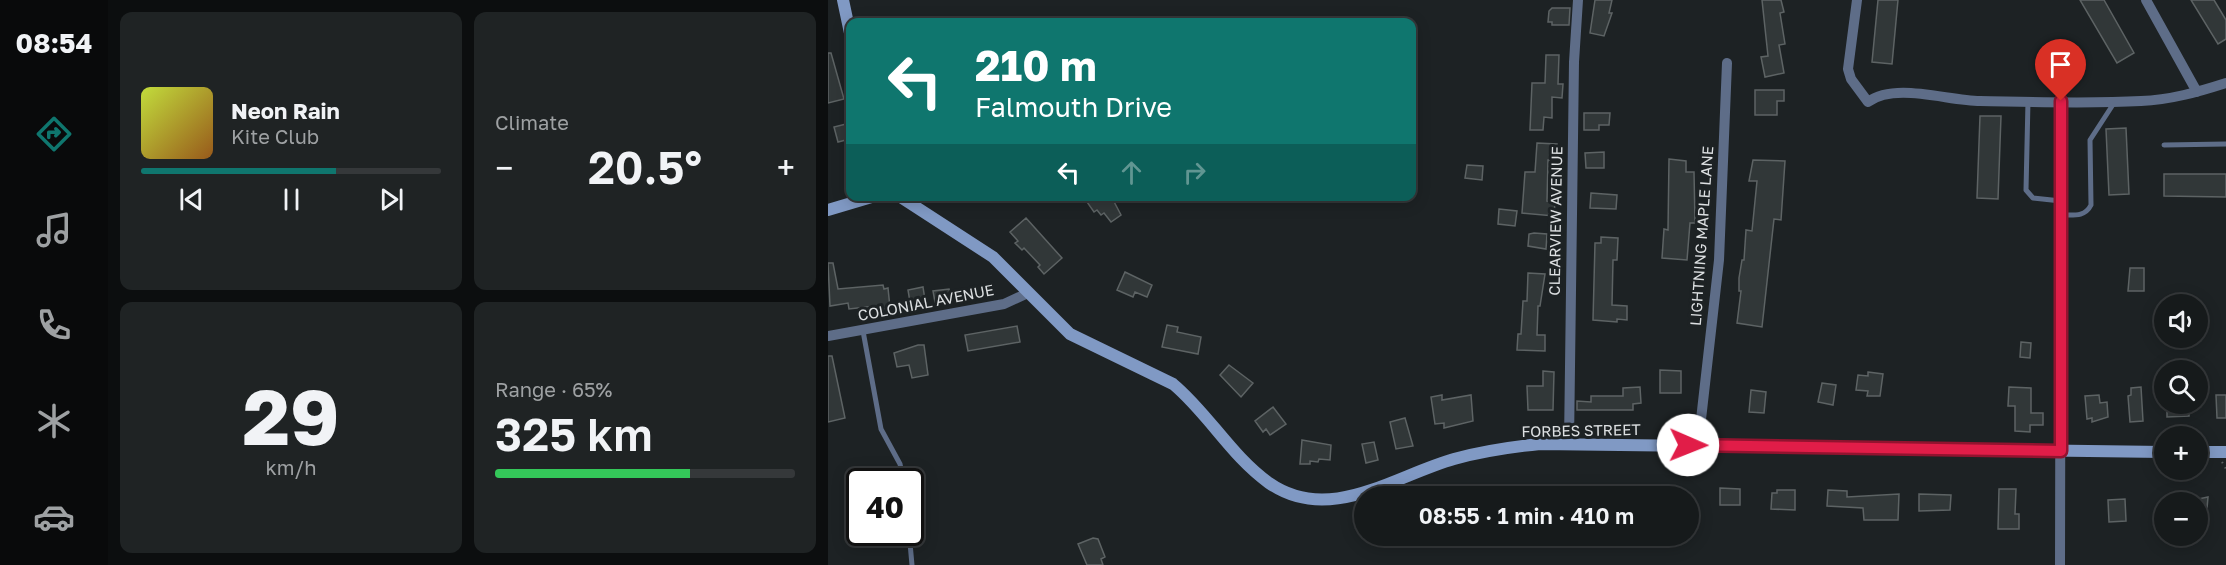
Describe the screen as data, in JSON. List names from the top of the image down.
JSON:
{
  "streets": {
    "street": [
      "CLEARVIEW AVENUE",
      "LIGHTNING MAPLE LANE",
      "COLONIAL AVENUE",
      "FORBES STREET"
    ]
  },
  "crossings": [
    ["CLEARVIEW AVENUE", "FORBES STREET"],
    ["LIGHTNING MAPLE LANE", "FORBES STREET"],
    ["COLONIAL AVENUE", "FORBES STREET"]
  ],
  "page": {
    "tabs": "08:54",
    "tile": [
      "Climate",
      ["29", "km/h"],
      ["Range · 65%", "325 km"]
    ],
    "turn": ["210 m", "Falmouth Drive"],
    "song": ["Neon Rain", "Kite Club"],
    "heat": ["−", "20.5°", "+"],
    "map_buttons": ["+", "−"],
    "limit": "40",
    "trip": "08:55 · 1 min · 410 m"
  }
}
